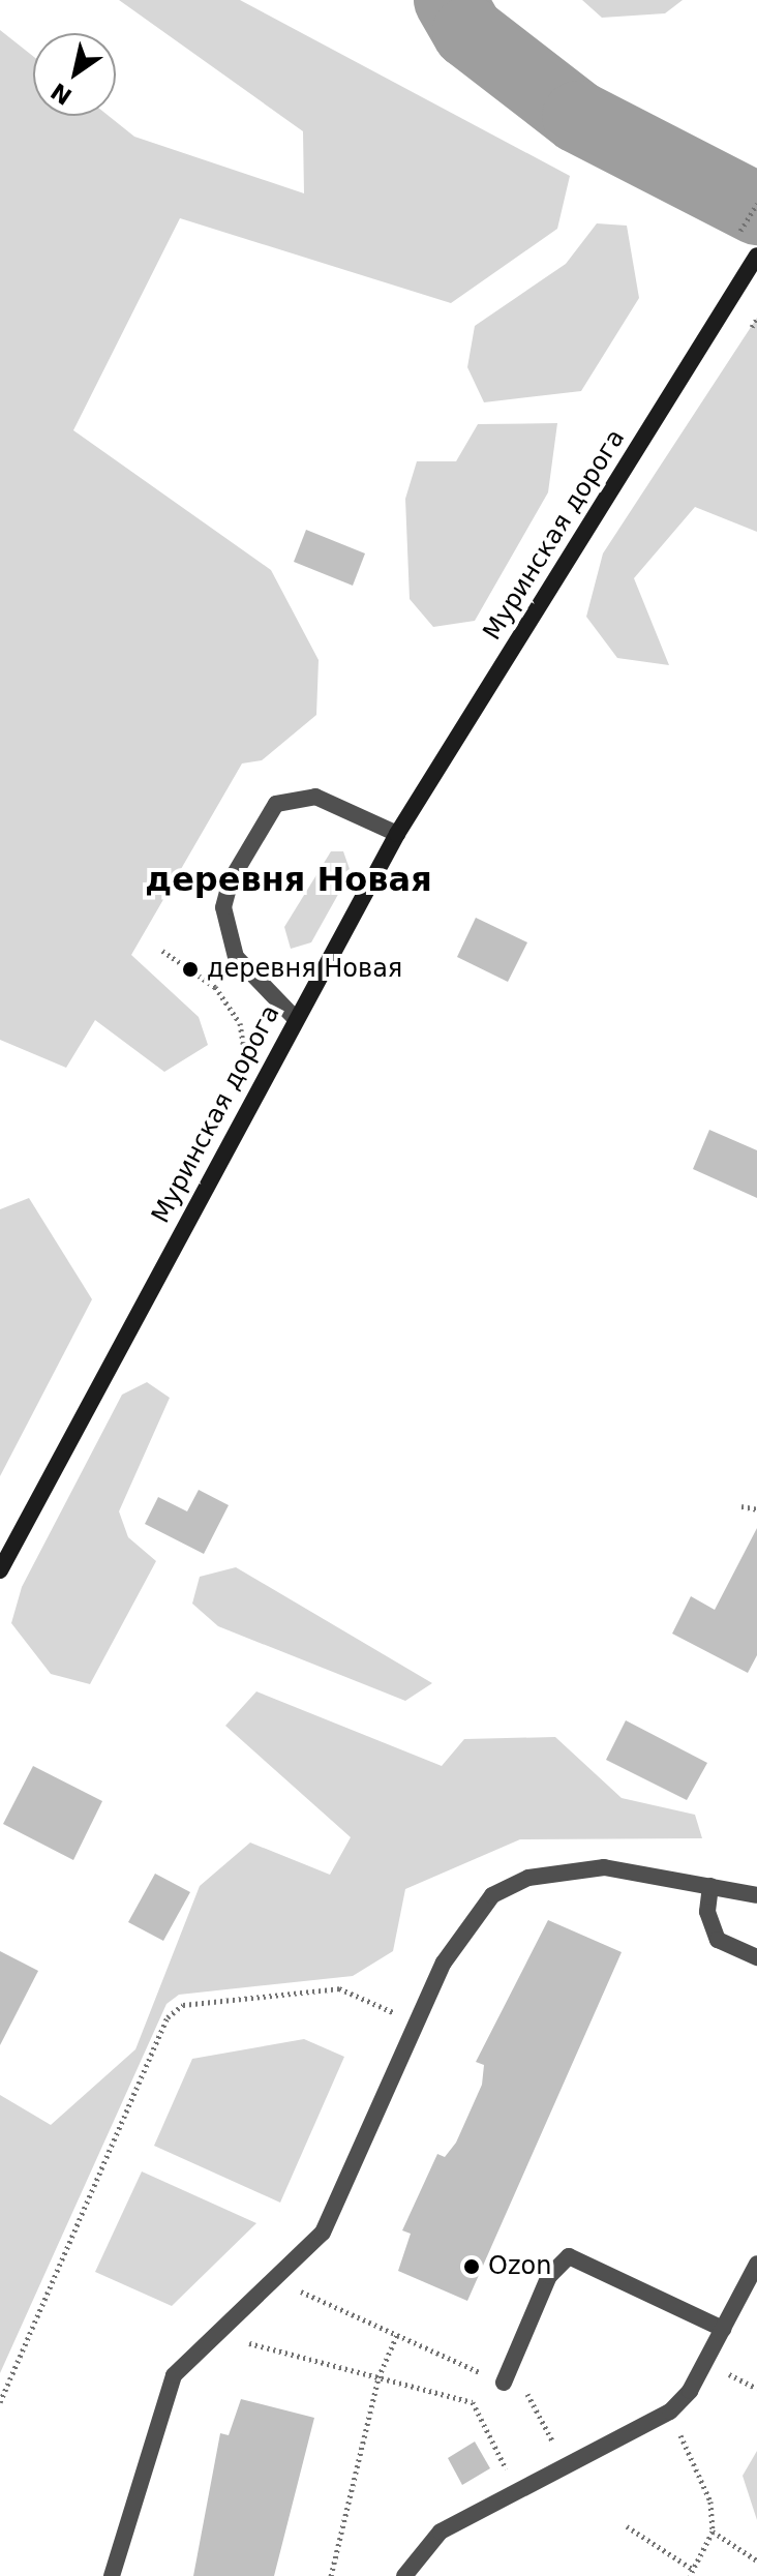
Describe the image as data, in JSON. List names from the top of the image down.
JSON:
{
  "streets": {
    "street": ["Муринская дорога"]
  },
  "districts": ["деревня Новая"],
  "places": ["деревня Новая", "Ozon"],
  "north": "bottom left"
}
